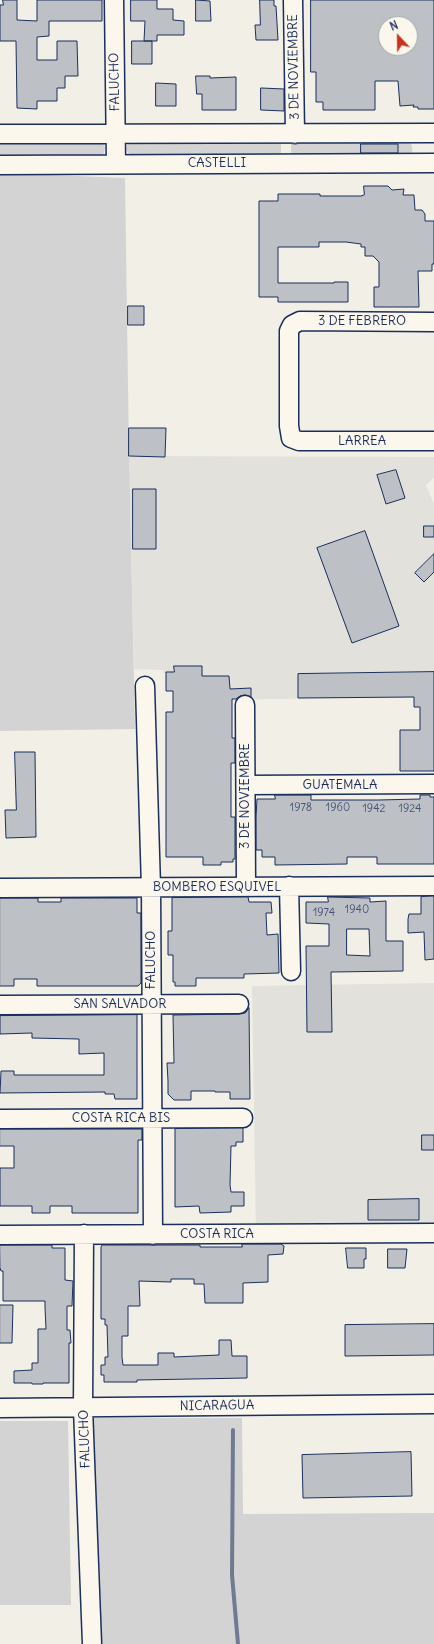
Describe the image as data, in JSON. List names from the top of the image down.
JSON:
{
  "streets": {
    "street": [
      "3 DE NOVIEMBRE",
      "FALUCHO",
      "CASTELLI",
      "3 DE FEBRERO",
      "LARREA",
      "GUATEMALA",
      "BOMBERO ESQUIVEL",
      "SAN SALVADOR",
      "COSTA RICA BIS",
      "COSTA RICA",
      "NICARAGUA"
    ]
  },
  "crossings": [
    ["3 DE NOVIEMBRE", "CASTELLI"],
    ["3 DE NOVIEMBRE", "GUATEMALA"],
    ["3 DE NOVIEMBRE", "BOMBERO ESQUIVEL"],
    ["FALUCHO", "CASTELLI"],
    ["FALUCHO", "BOMBERO ESQUIVEL"],
    ["FALUCHO", "SAN SALVADOR"],
    ["FALUCHO", "COSTA RICA BIS"],
    ["FALUCHO", "COSTA RICA"],
    ["FALUCHO", "NICARAGUA"],
    ["3 DE FEBRERO", "LARREA"]
  ],
  "house_numbers": [
    "1978",
    "1960",
    "1942",
    "1924",
    "1940",
    "1974"
  ],
  "north": "top"
}
